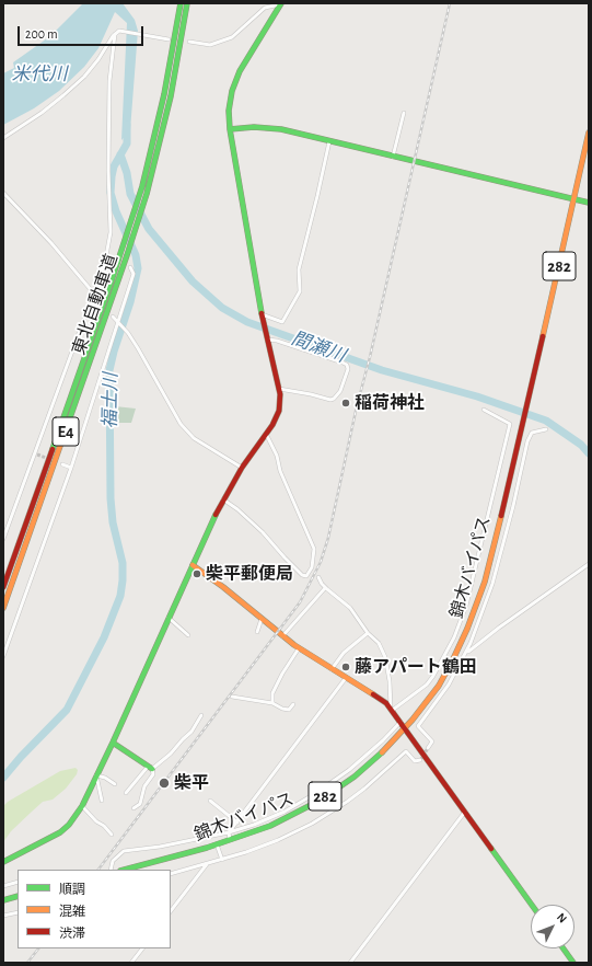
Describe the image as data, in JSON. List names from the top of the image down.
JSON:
{
  "streets": {
    "main road": [
      "282",
      "東北自動車道",
      "E4",
      "錦木バイパス"
    ]
  },
  "water": ["米代川", "間瀬川", "福士川"],
  "places": [
    "稲荷神社",
    "柴平郵便局",
    "藤アパート鶴田",
    "柴平"
  ],
  "legend": ["順調", "混雑", "渋滞"],
  "scale_bar": "200 m",
  "north": "top right"
}
